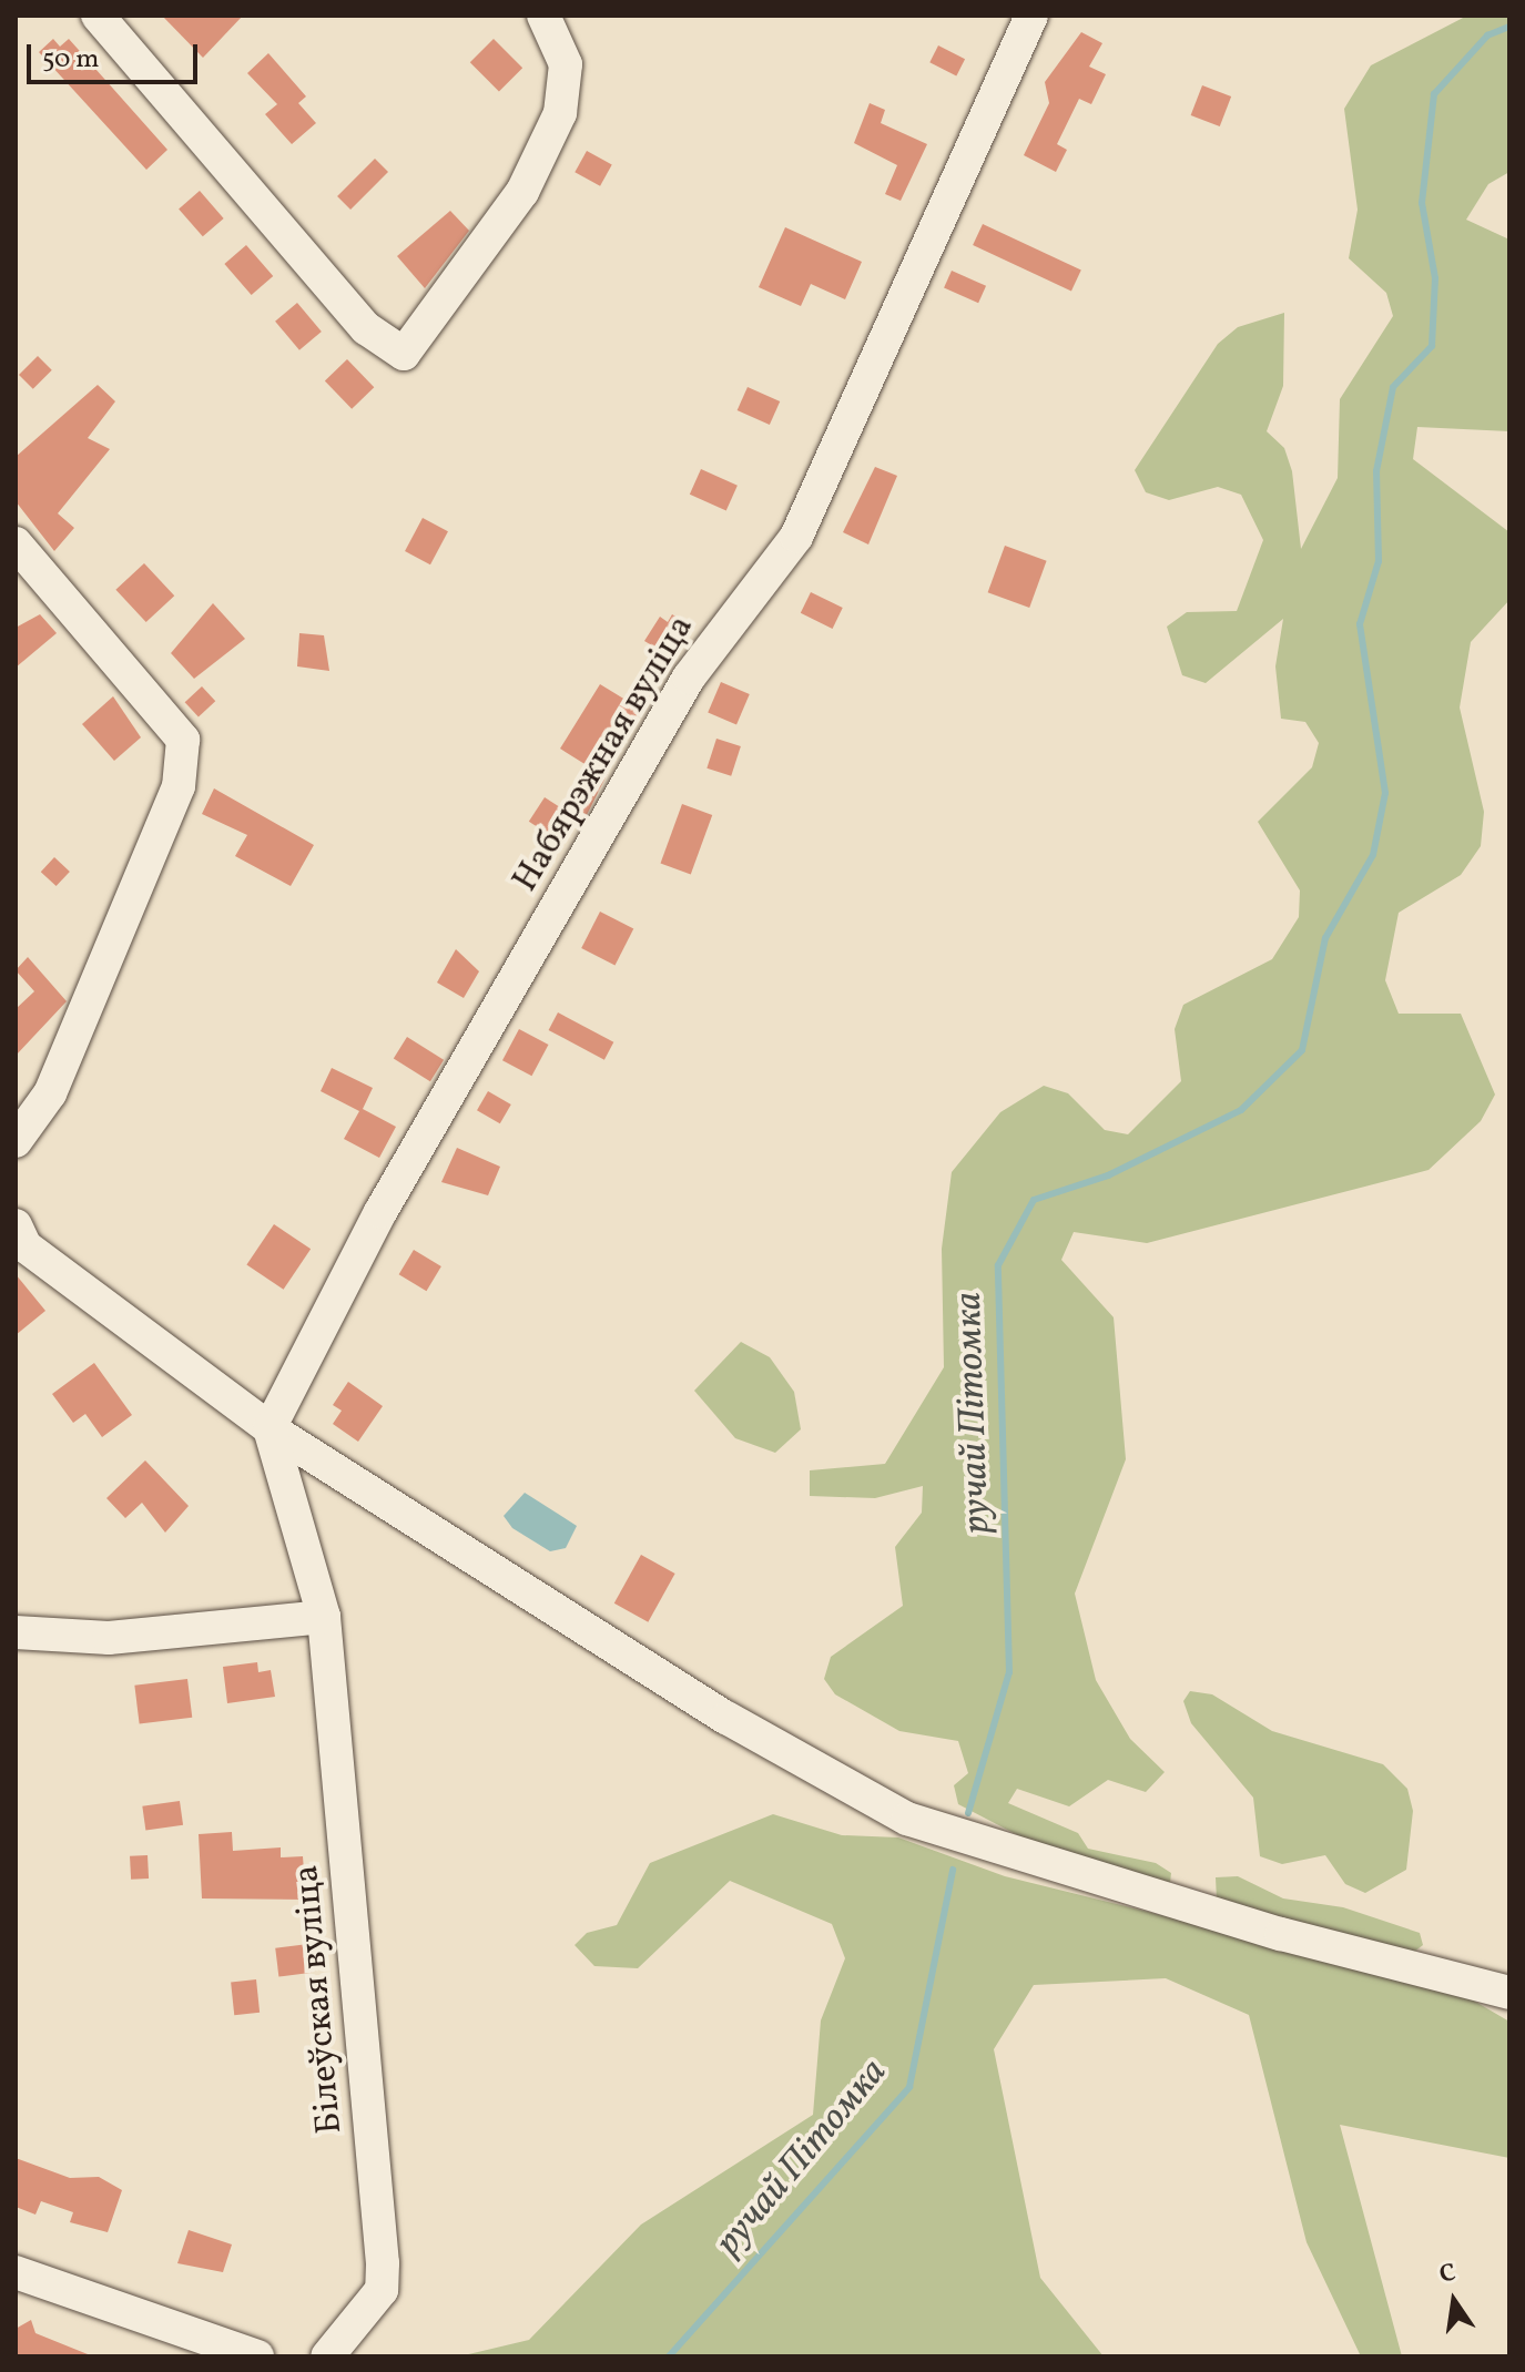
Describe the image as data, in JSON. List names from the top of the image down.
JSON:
{
  "streets": {
    "street": ["Набярэжная вуліца", "Білеўская вуліца"]
  },
  "crossings": [
    ["Набярэжная вуліца", "Білеўская вуліца"]
  ],
  "water": ["ручай Пітомка"],
  "scale_bar": "50 m",
  "north": "top"
}
